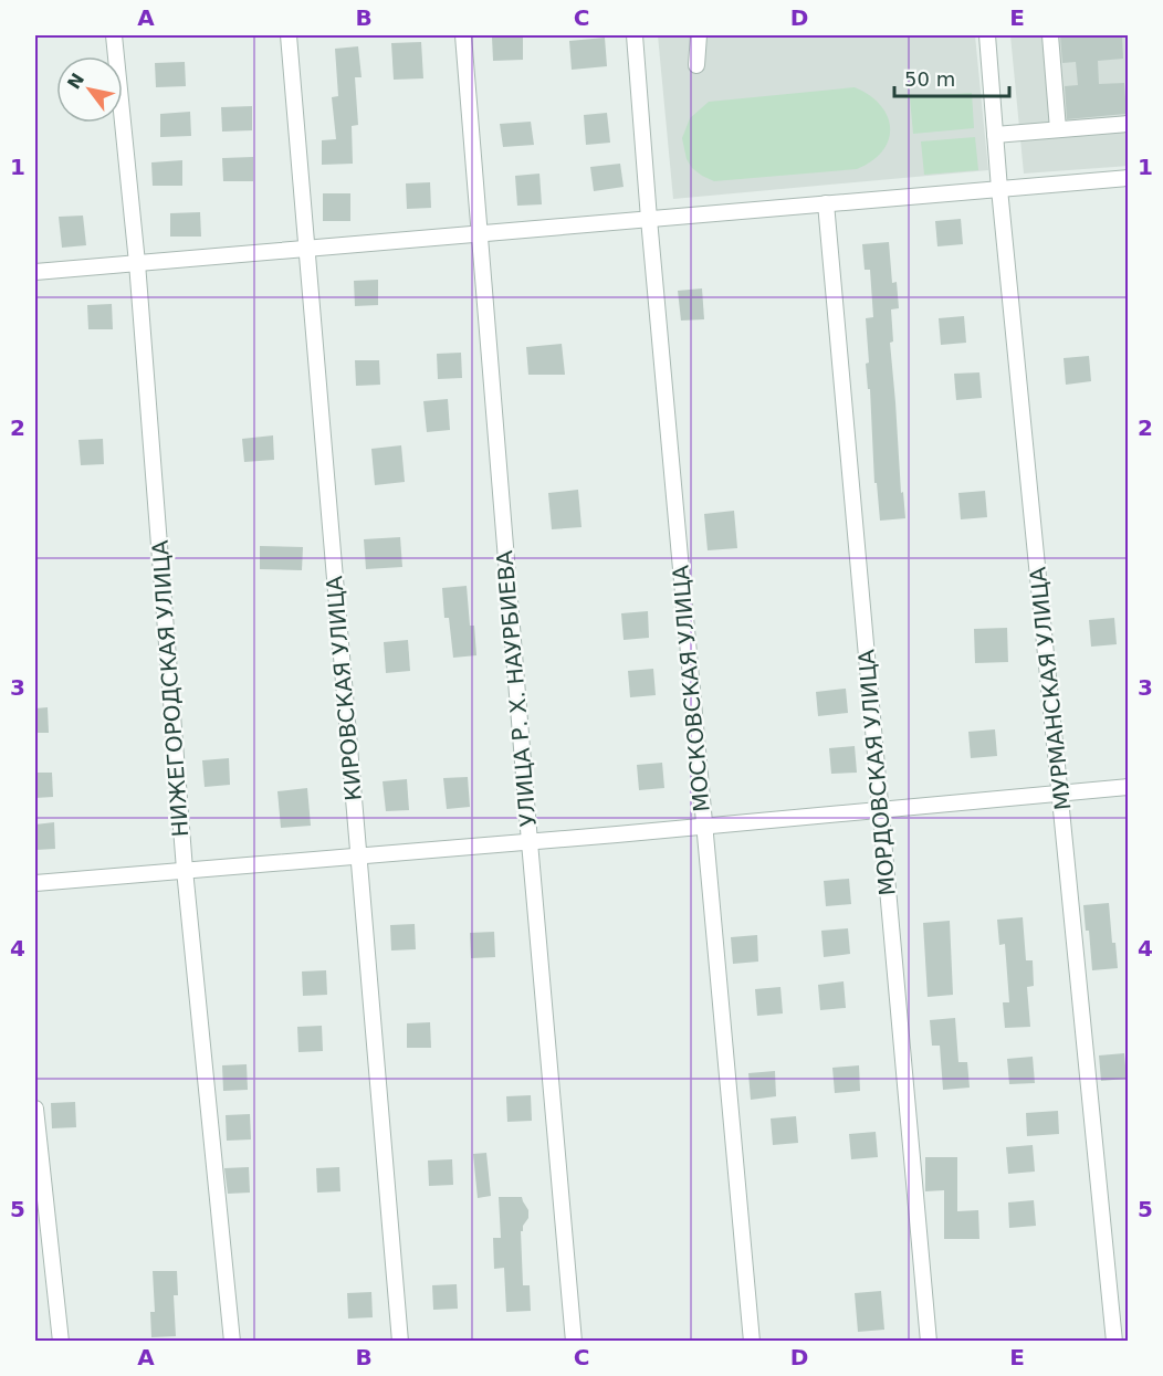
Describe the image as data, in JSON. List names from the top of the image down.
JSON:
{
  "streets": {
    "street": [
      "НИЖЕГОРОДСКАЯ УЛИЦА",
      "КИРОВСКАЯ УЛИЦА",
      "УЛИЦА Р. Х. НАУРБИЕВА",
      "МОСКОВСКАЯ УЛИЦА",
      "МУРМАНСКАЯ УЛИЦА",
      "МОРДОВСКАЯ УЛИЦА"
    ]
  },
  "scale_bar": "50 m",
  "north": "top left",
  "grid": {
    "columns": [
      "A",
      "B",
      "C",
      "D",
      "E"
    ],
    "rows": [
      "1",
      "2",
      "3",
      "4",
      "5"
    ]
  }
}
